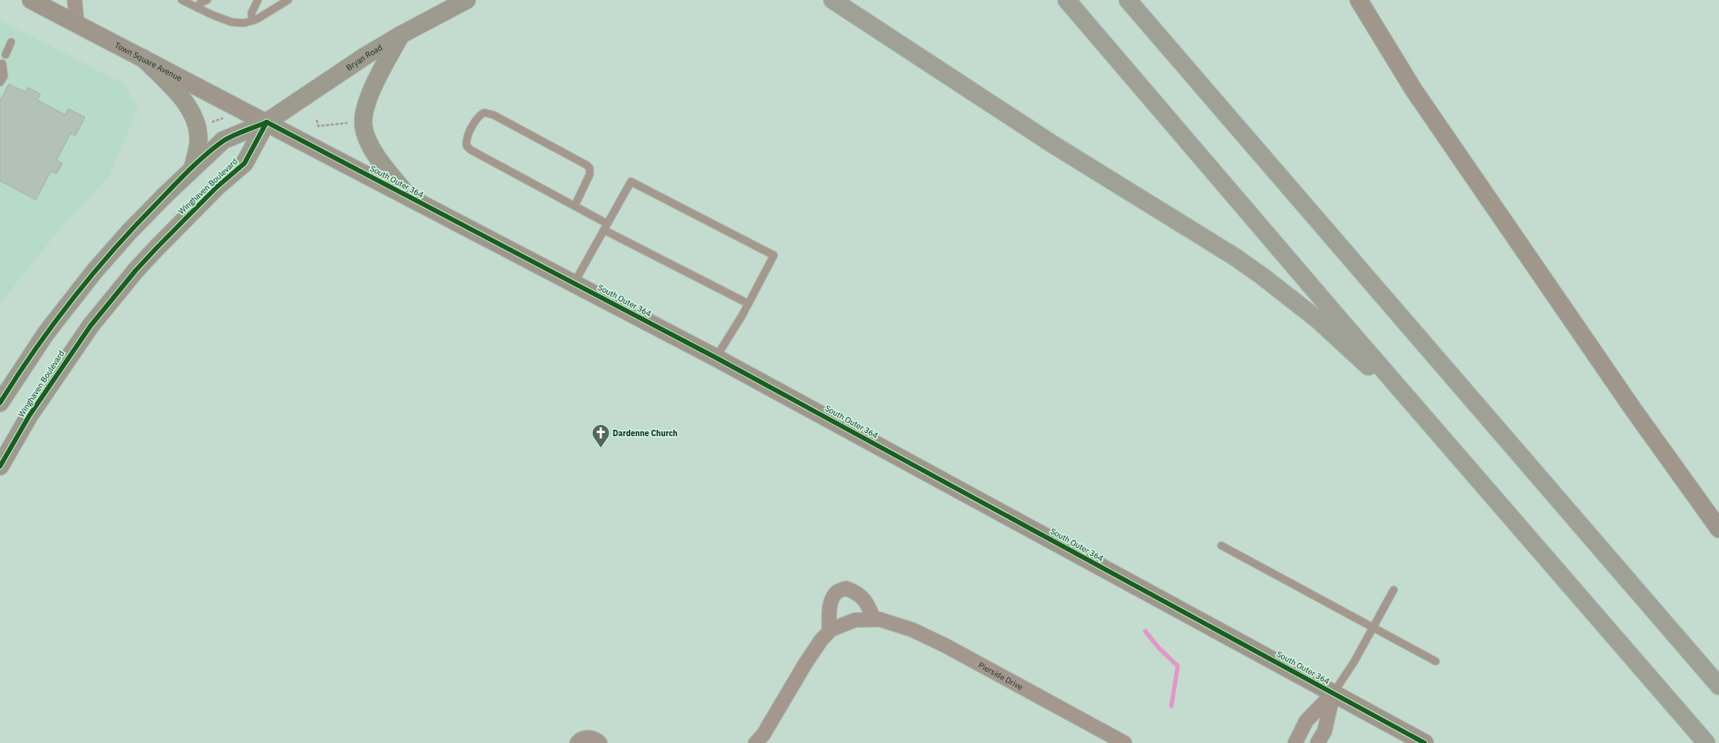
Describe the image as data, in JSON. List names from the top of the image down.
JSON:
{
  "streets": {
    "main road": ["Bryan Road", "Winghaven Boulevard"],
    "street": ["Town Square Avenue", "South Outer 364", "Pierside Drive"]
  },
  "crossings": [
    ["Bryan Road", "Town Square Avenue"],
    ["Bryan Road", "South Outer 364"],
    ["Bryan Road", "Winghaven Boulevard"],
    ["Town Square Avenue", "South Outer 364"],
    ["Town Square Avenue", "Winghaven Boulevard"],
    ["South Outer 364", "Winghaven Boulevard"]
  ],
  "places": {
    "church": ["Dardenne Church"]
  }
}
